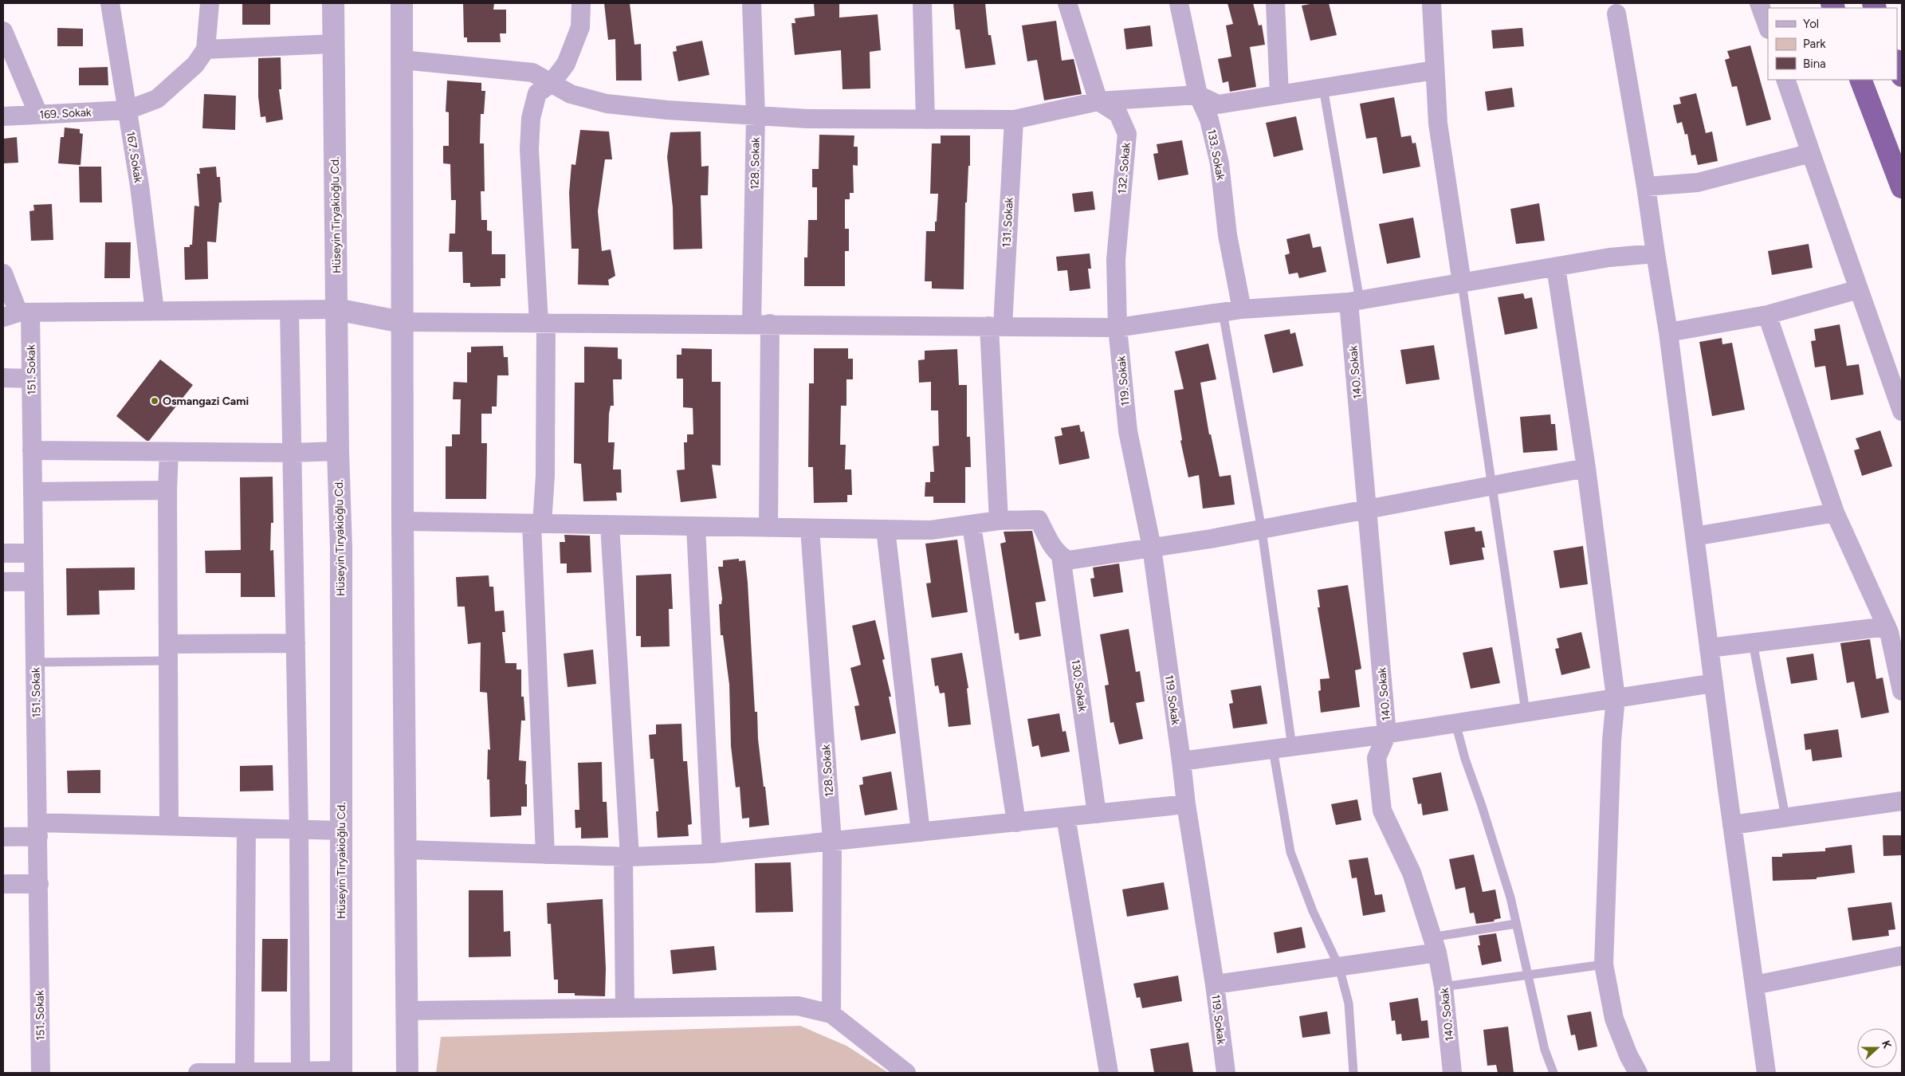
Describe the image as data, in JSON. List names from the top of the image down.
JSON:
{
  "streets": {
    "street": [
      "169. Sokak",
      "133. Sokak",
      "167. Sokak",
      "128. Sokak",
      "132. Sokak",
      "Hüseyin Tiryakioğlu Cd.",
      "131. Sokak",
      "151. Sokak",
      "140. Sokak",
      "119. Sokak",
      "130. Sokak"
    ]
  },
  "crossings": [
    ["169. Sokak", "167. Sokak"],
    ["132. Sokak", "119. Sokak"]
  ],
  "places": ["Osmangazi Cami"],
  "legend": ["Yol", "Park", "Bina"],
  "north": "right"
}
